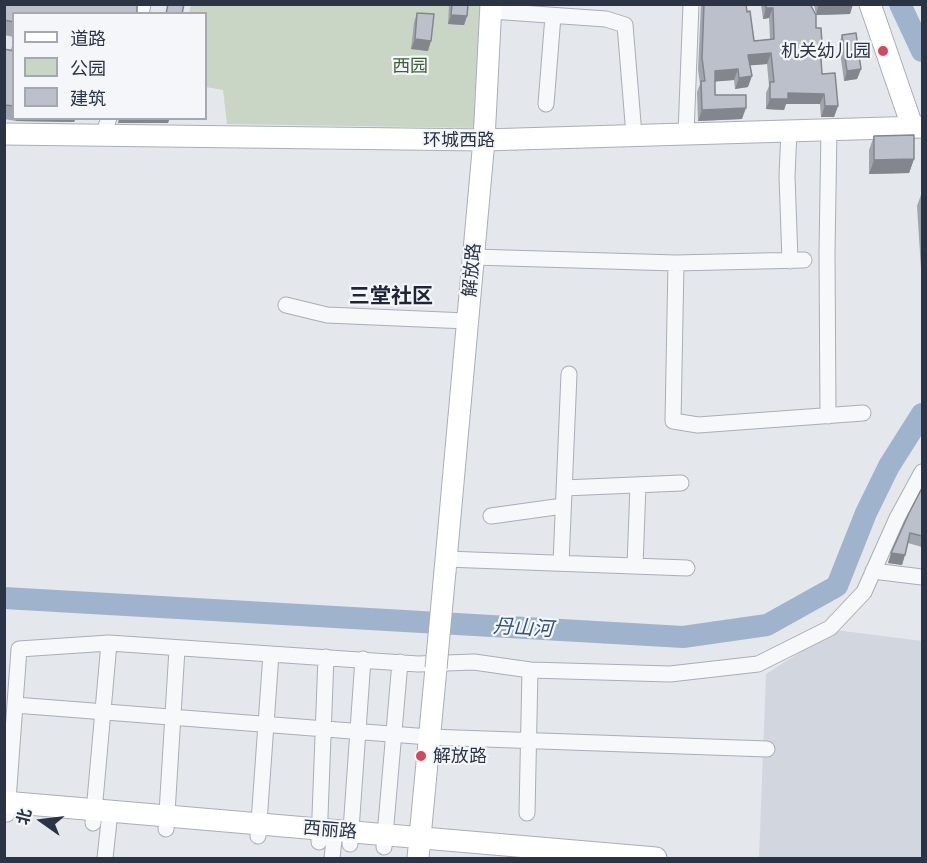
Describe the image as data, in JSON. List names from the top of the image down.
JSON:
{
  "streets": {
    "street": ["环城西路", "解放路", "西丽路"]
  },
  "crossings": [
    ["环城西路", "解放路"],
    ["解放路", "西丽路"]
  ],
  "districts": ["三堂社区"],
  "water": ["丹山河"],
  "parks": ["西园"],
  "places": ["机关幼儿园", "解放路"],
  "legend": ["道路", "公园", "建筑"],
  "north": "left"
}
